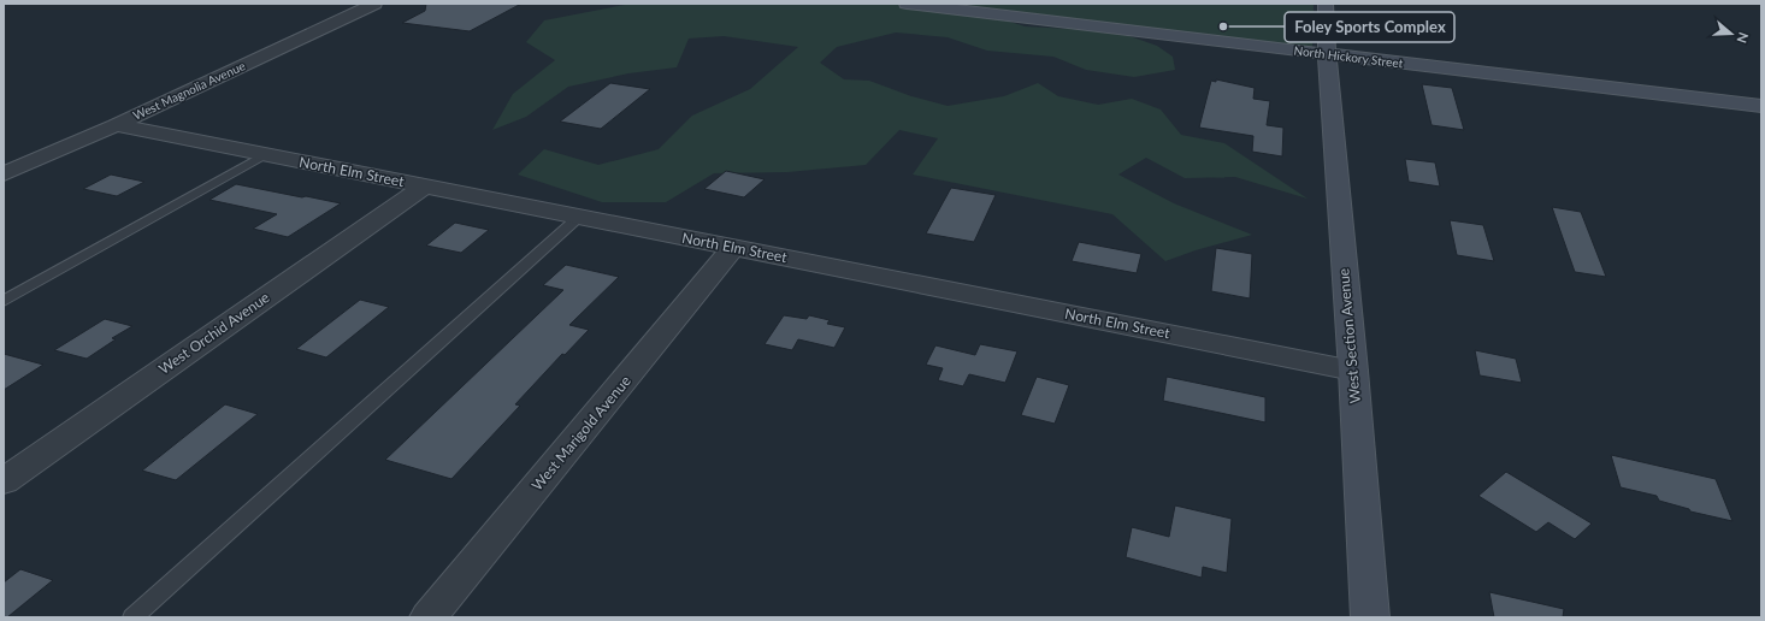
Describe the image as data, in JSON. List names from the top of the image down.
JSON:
{
  "streets": {
    "street": [
      "North Hickory Street",
      "West Magnolia Avenue",
      "North Elm Street",
      "West Orchid Avenue",
      "West Section Avenue",
      "West Marigold Avenue"
    ]
  },
  "crossings": [
    ["North Hickory Street", "West Section Avenue"],
    ["West Magnolia Avenue", "North Elm Street"],
    ["North Elm Street", "West Orchid Avenue"],
    ["North Elm Street", "West Section Avenue"],
    ["North Elm Street", "West Marigold Avenue"]
  ],
  "places": ["Foley Sports Complex"],
  "north": "right"
}
